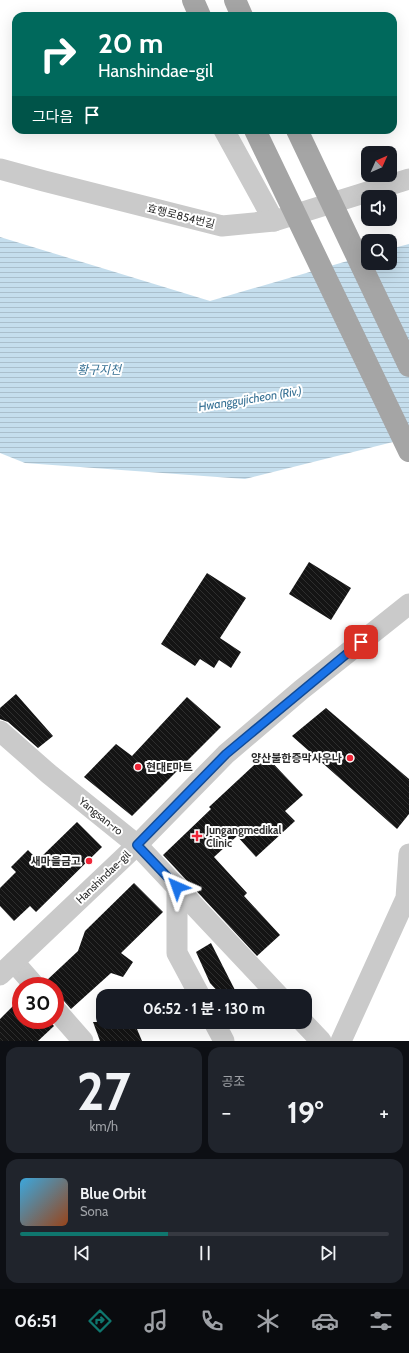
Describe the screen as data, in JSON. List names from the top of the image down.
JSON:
{
  "streets": {
    "street": ["효행로854번길", "Yangsan-ro", "Hanshindae-gil"]
  },
  "crossings": [
    ["Yangsan-ro", "Hanshindae-gil"]
  ],
  "water": ["황구지천", "Hwanggujicheon (Riv.)"],
  "places": {
    "other": ["양산불한증막사우나", "현대E마트", "새마을금고"],
    "health": ["Jungangmedikal Clinic"]
  },
  "north": "top right",
  "page": {
    "turn": ["20 m", "Hanshindae-gil"],
    "then": "그다음",
    "limit": "30",
    "trip": "06:52 · 1 분 · 130 m",
    "tile": [
      ["27", "km/h"],
      "공조"
    ],
    "heat": ["−", "19°", "+"],
    "song": ["Blue Orbit", "Sona"],
    "tabs": "06:51"
  }
}
